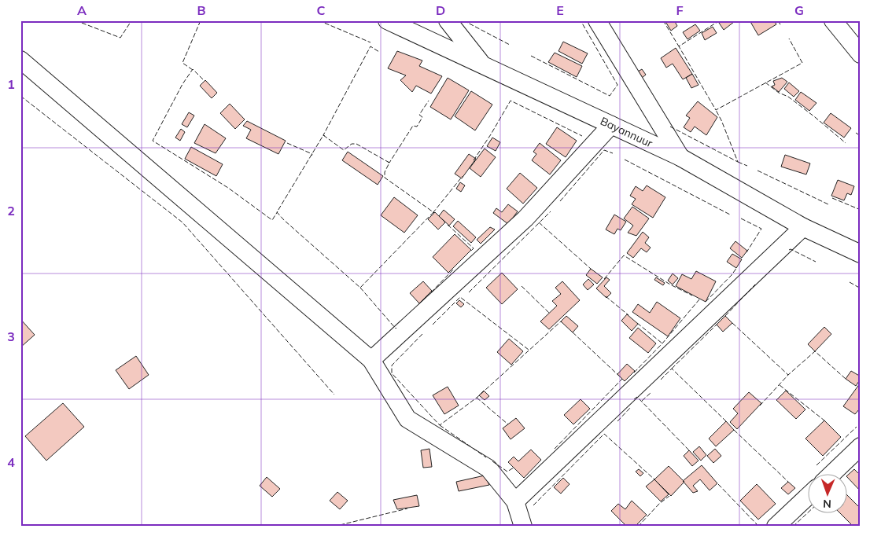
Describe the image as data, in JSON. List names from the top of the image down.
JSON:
{
  "streets": {
    "street": ["Bayannuur"]
  },
  "north": "bottom",
  "grid": {
    "columns": [
      "A",
      "B",
      "C",
      "D",
      "E",
      "F",
      "G"
    ],
    "rows": [
      "1",
      "2",
      "3",
      "4"
    ]
  }
}
